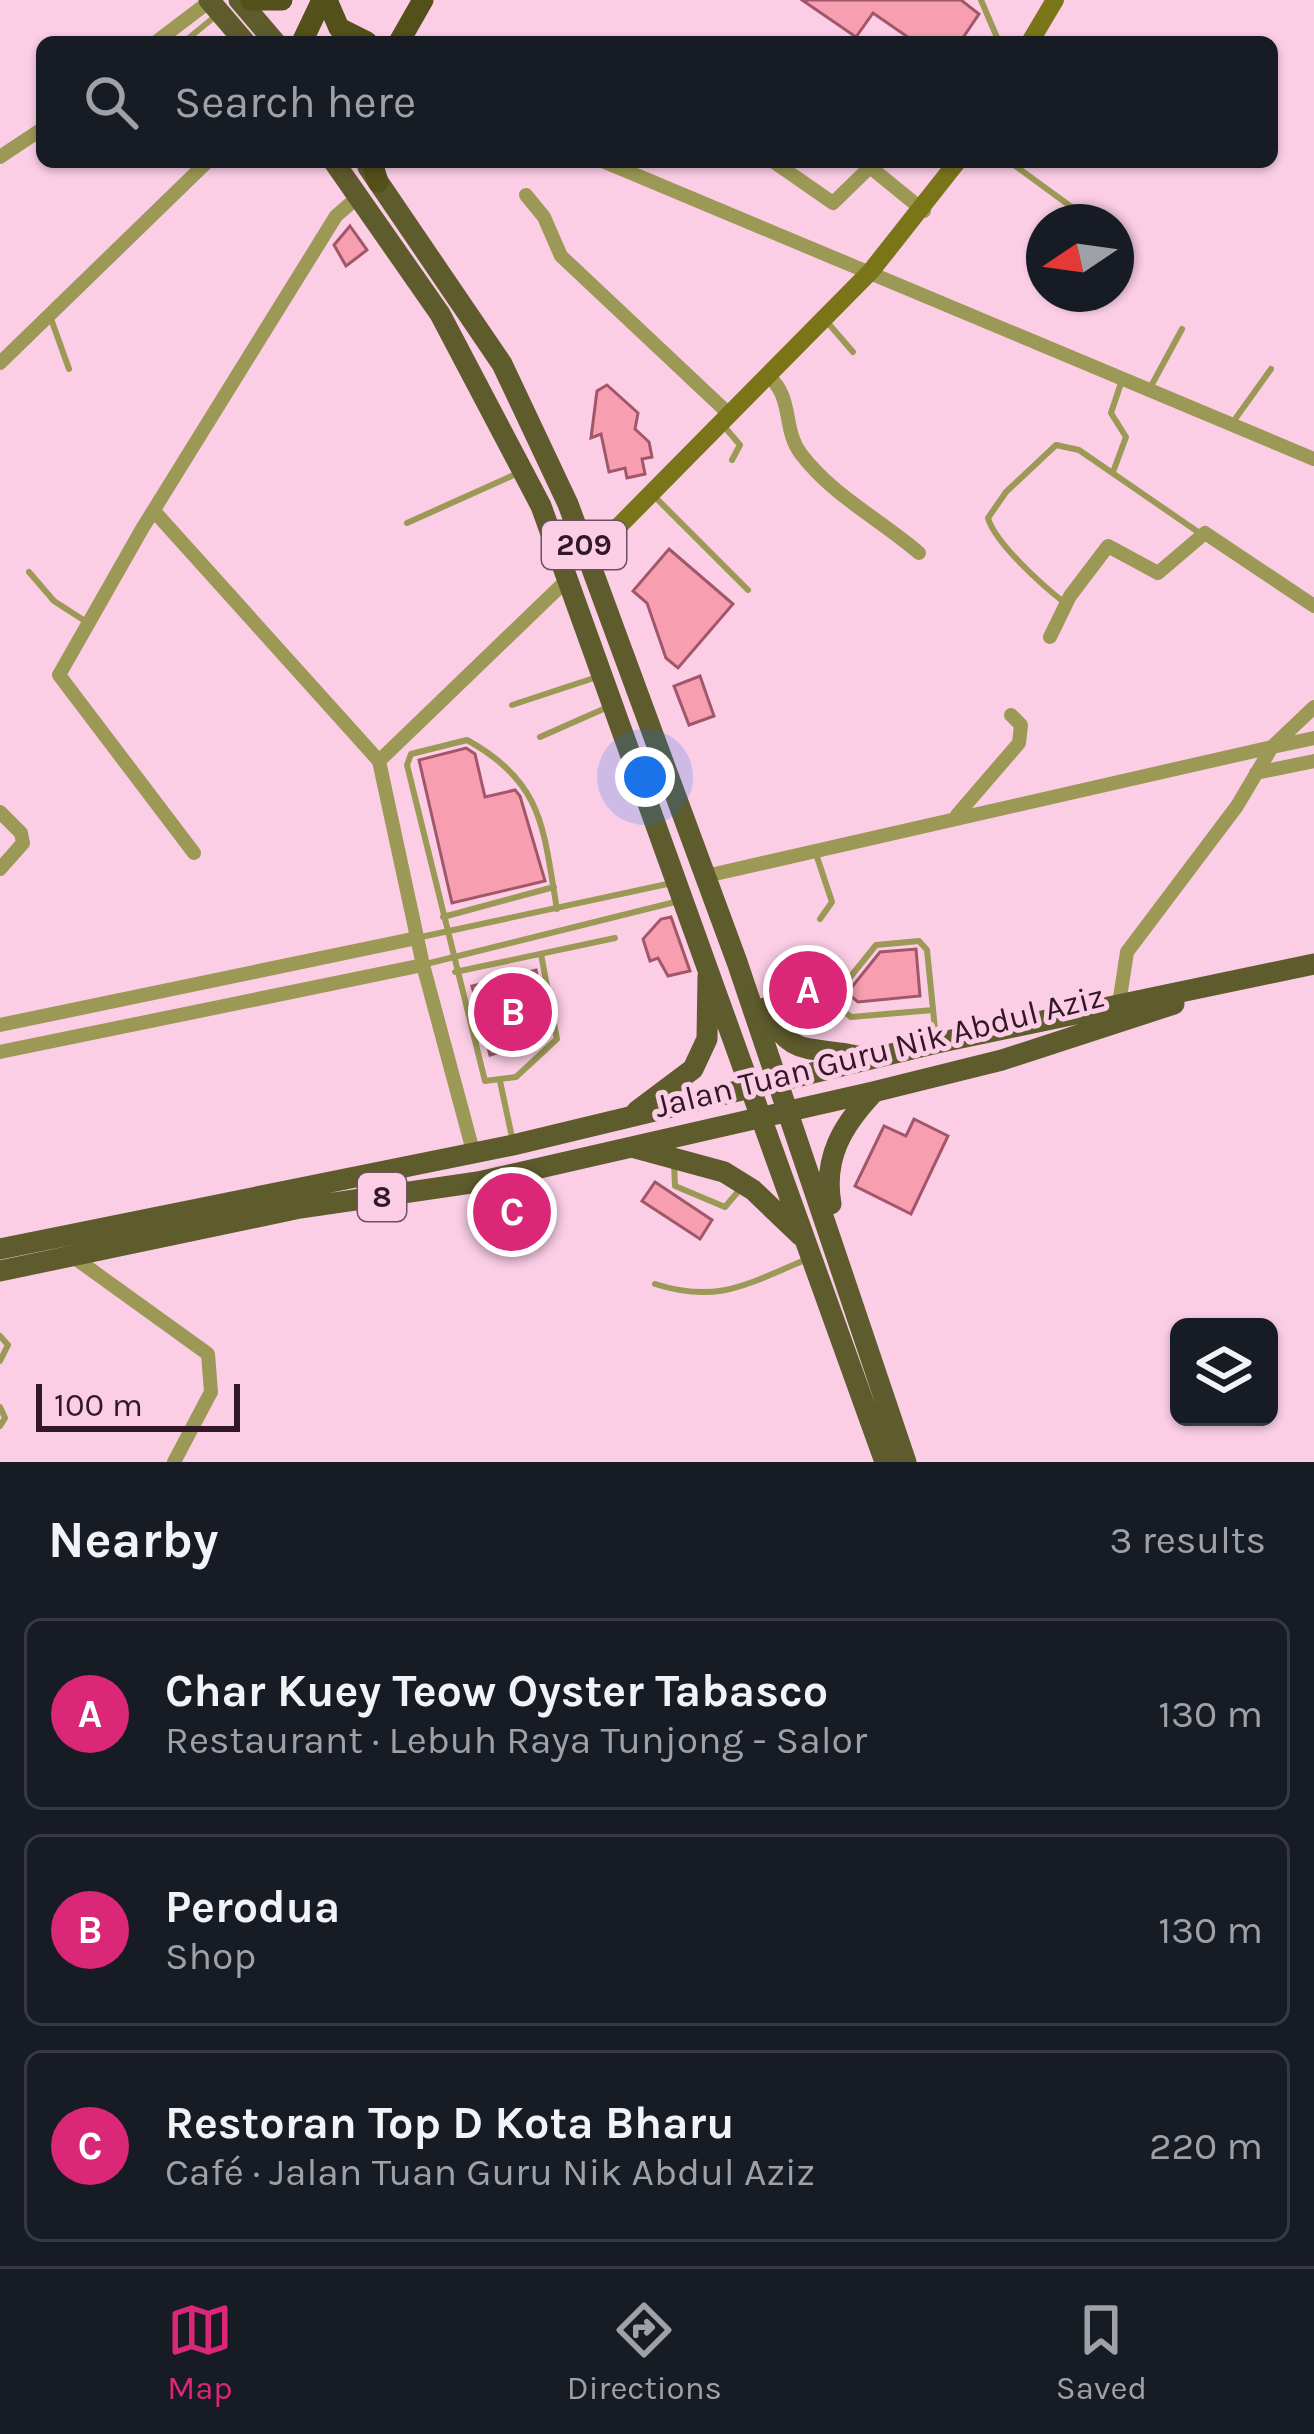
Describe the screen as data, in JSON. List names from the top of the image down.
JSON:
{
  "streets": {
    "main road": ["209", "Jalan Tuan Guru Nik Abdul Aziz", "8"]
  },
  "crossings": [
    ["209", "Jalan Tuan Guru Nik Abdul Aziz"],
    ["Jalan Tuan Guru Nik Abdul Aziz", "8"]
  ],
  "scale_bar": "100 m",
  "north": "left",
  "page": {
    "search": "Search here",
    "pins": ["A", "B", "C"],
    "scale": "100 m",
    "heading": ["Nearby", "3 results"],
    "list": [
      {
        "mark": "A",
        "name": "Char Kuey Teow Oyster Tabasco",
        "note": "Restaurant · Lebuh Raya Tunjong - Salor",
        "value": "130 m"
      },
      {
        "mark": "B",
        "name": "Perodua",
        "note": "Shop",
        "value": "130 m"
      },
      {
        "mark": "C",
        "name": "Restoran Top D Kota Bharu",
        "note": "Café · Jalan Tuan Guru Nik Abdul Aziz",
        "value": "220 m"
      }
    ],
    "nav": ["Map", "Directions", "Saved"]
  }
}
